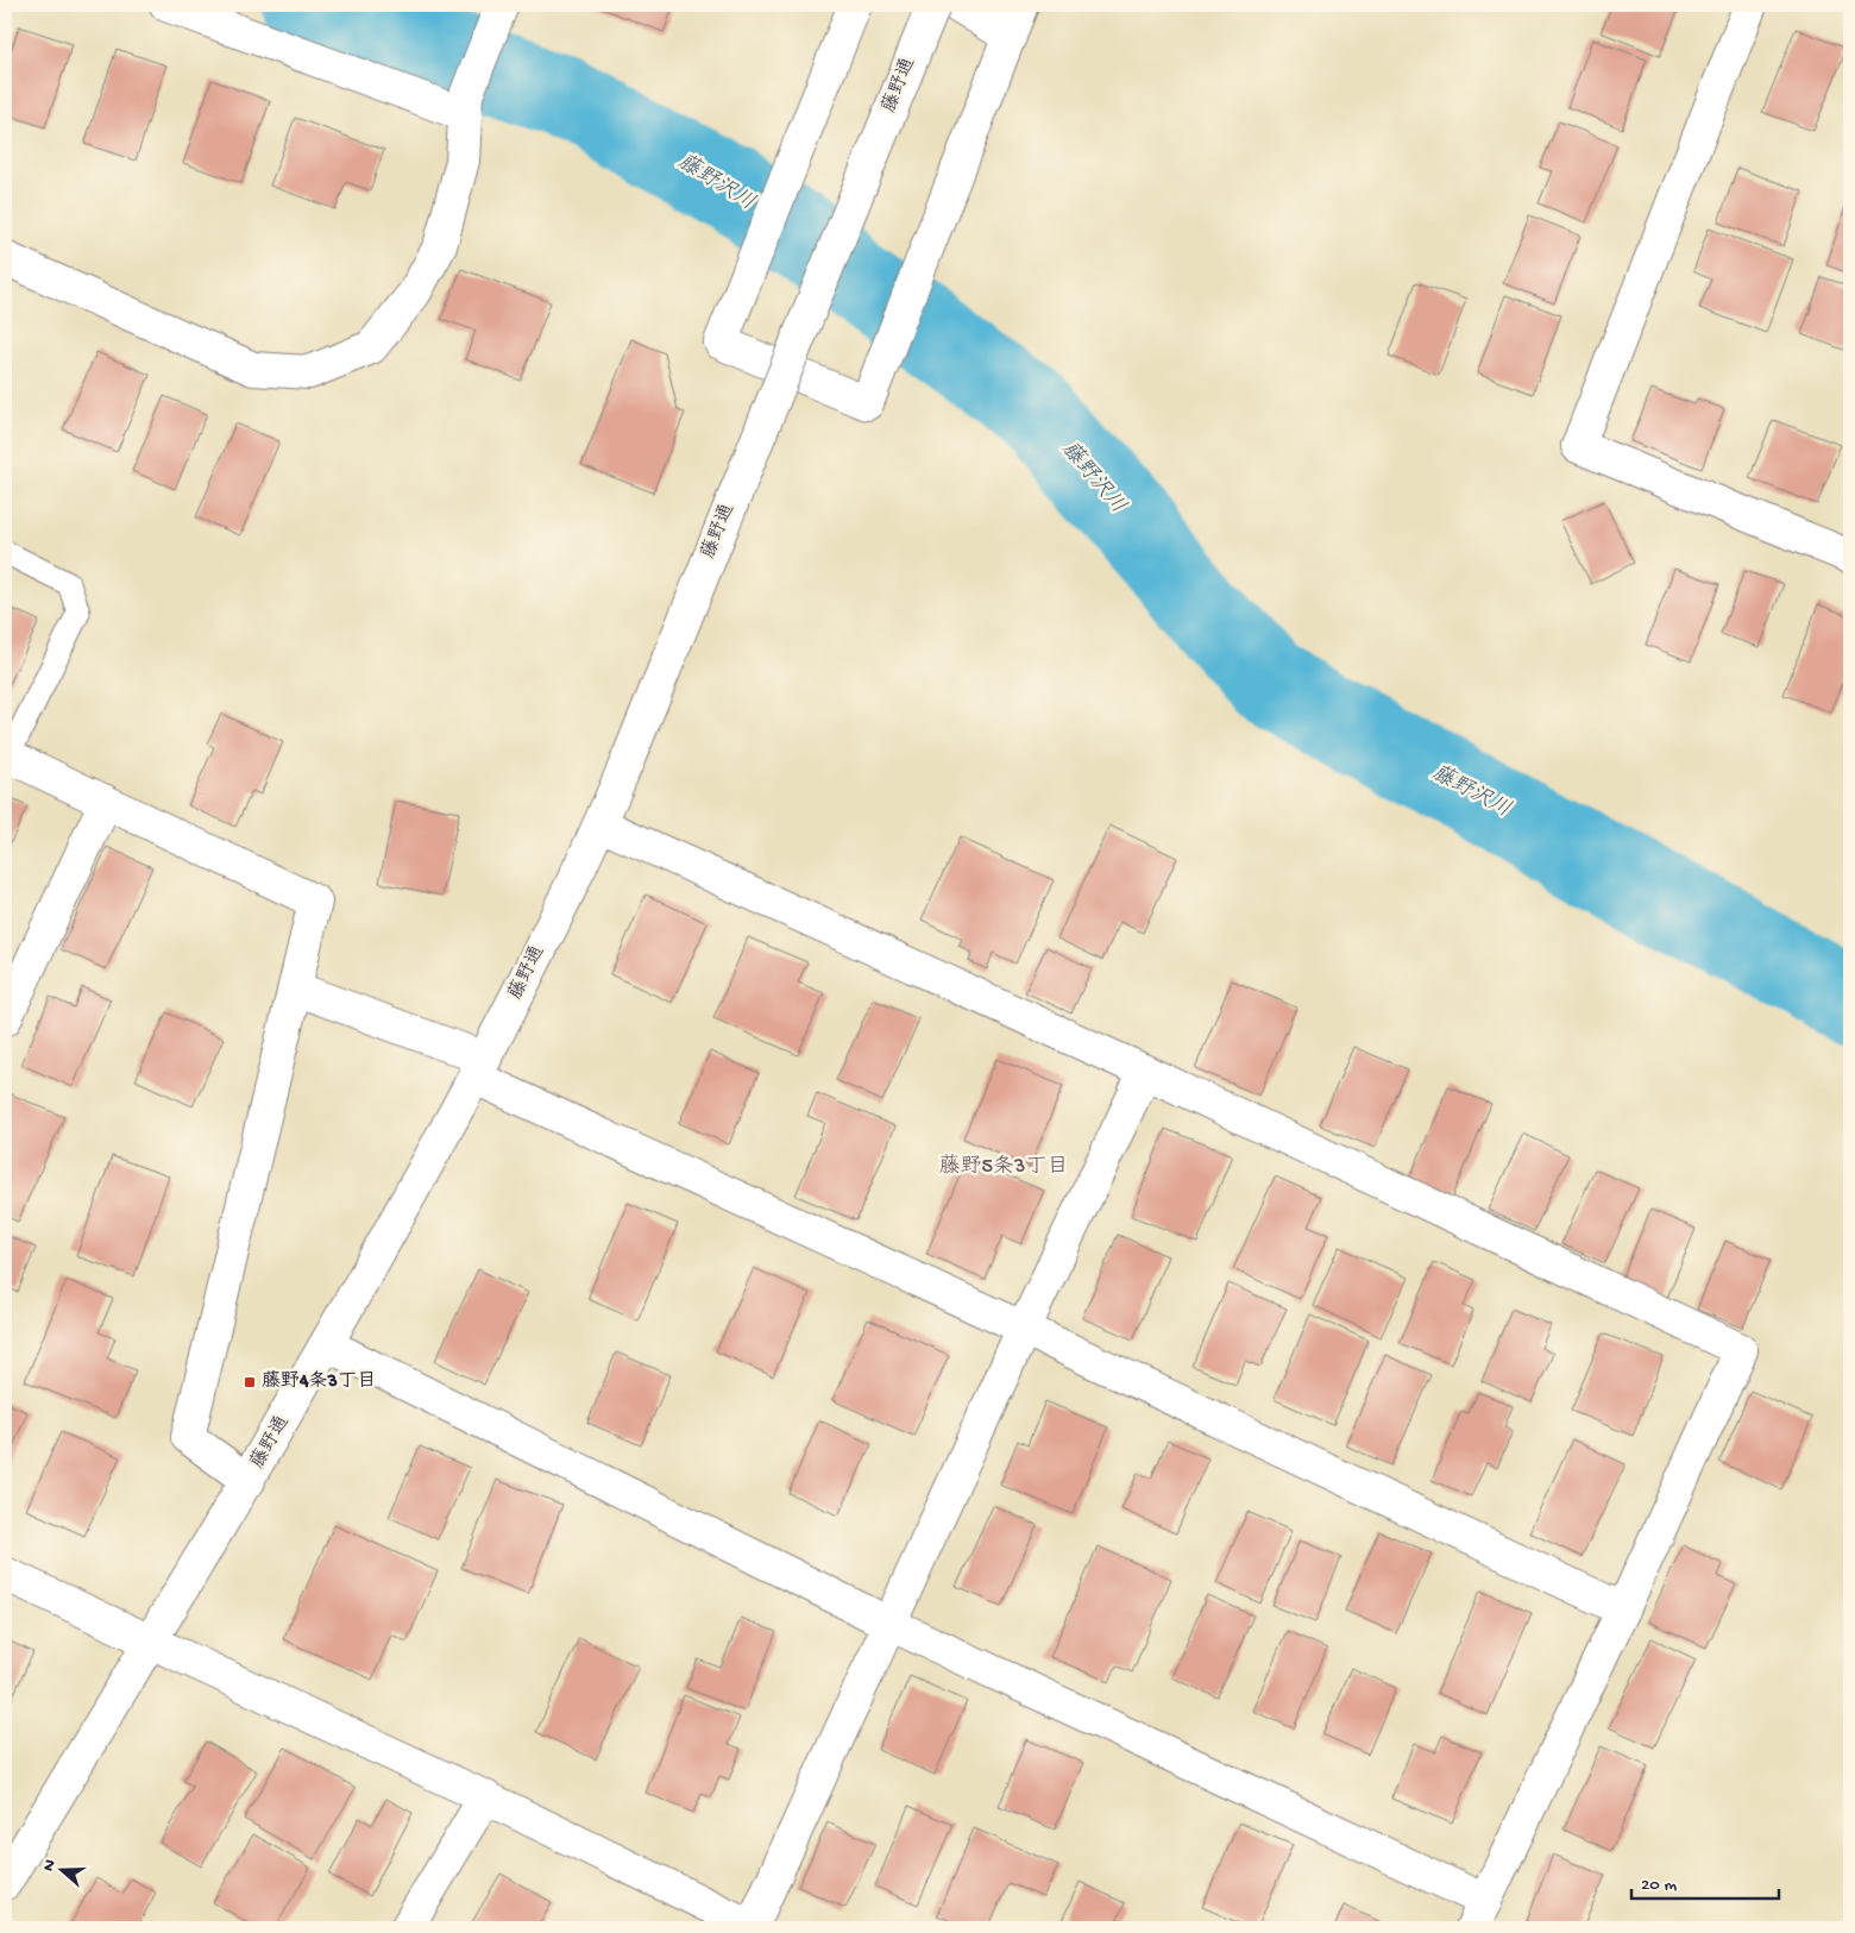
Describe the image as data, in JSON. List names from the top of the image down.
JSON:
{
  "streets": {
    "street": ["藤野通"]
  },
  "districts": ["藤野5条3丁目"],
  "water": ["藤野沢川"],
  "places": {
    "transit": ["藤野4条3丁目"]
  },
  "scale_bar": "20 m",
  "north": "left"
}
